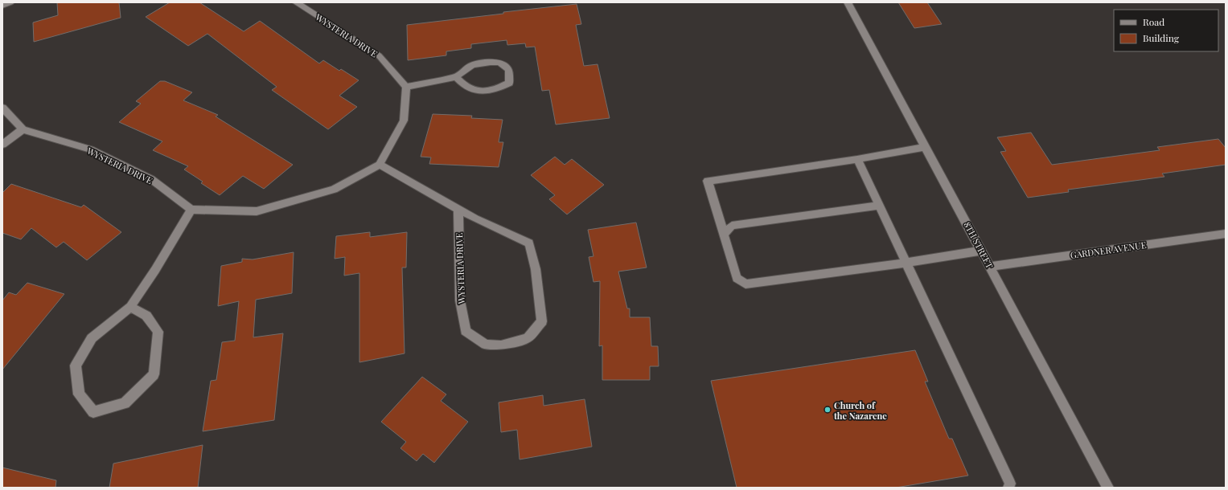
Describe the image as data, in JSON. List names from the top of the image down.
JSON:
{
  "streets": {
    "street": ["WYSTERIA DRIVE", "8TH STREET", "GARDNER AVENUE"]
  },
  "crossings": [
    ["8TH STREET", "GARDNER AVENUE"]
  ],
  "places": ["Church of the Nazarene"],
  "legend": ["Road", "Building"]
}
